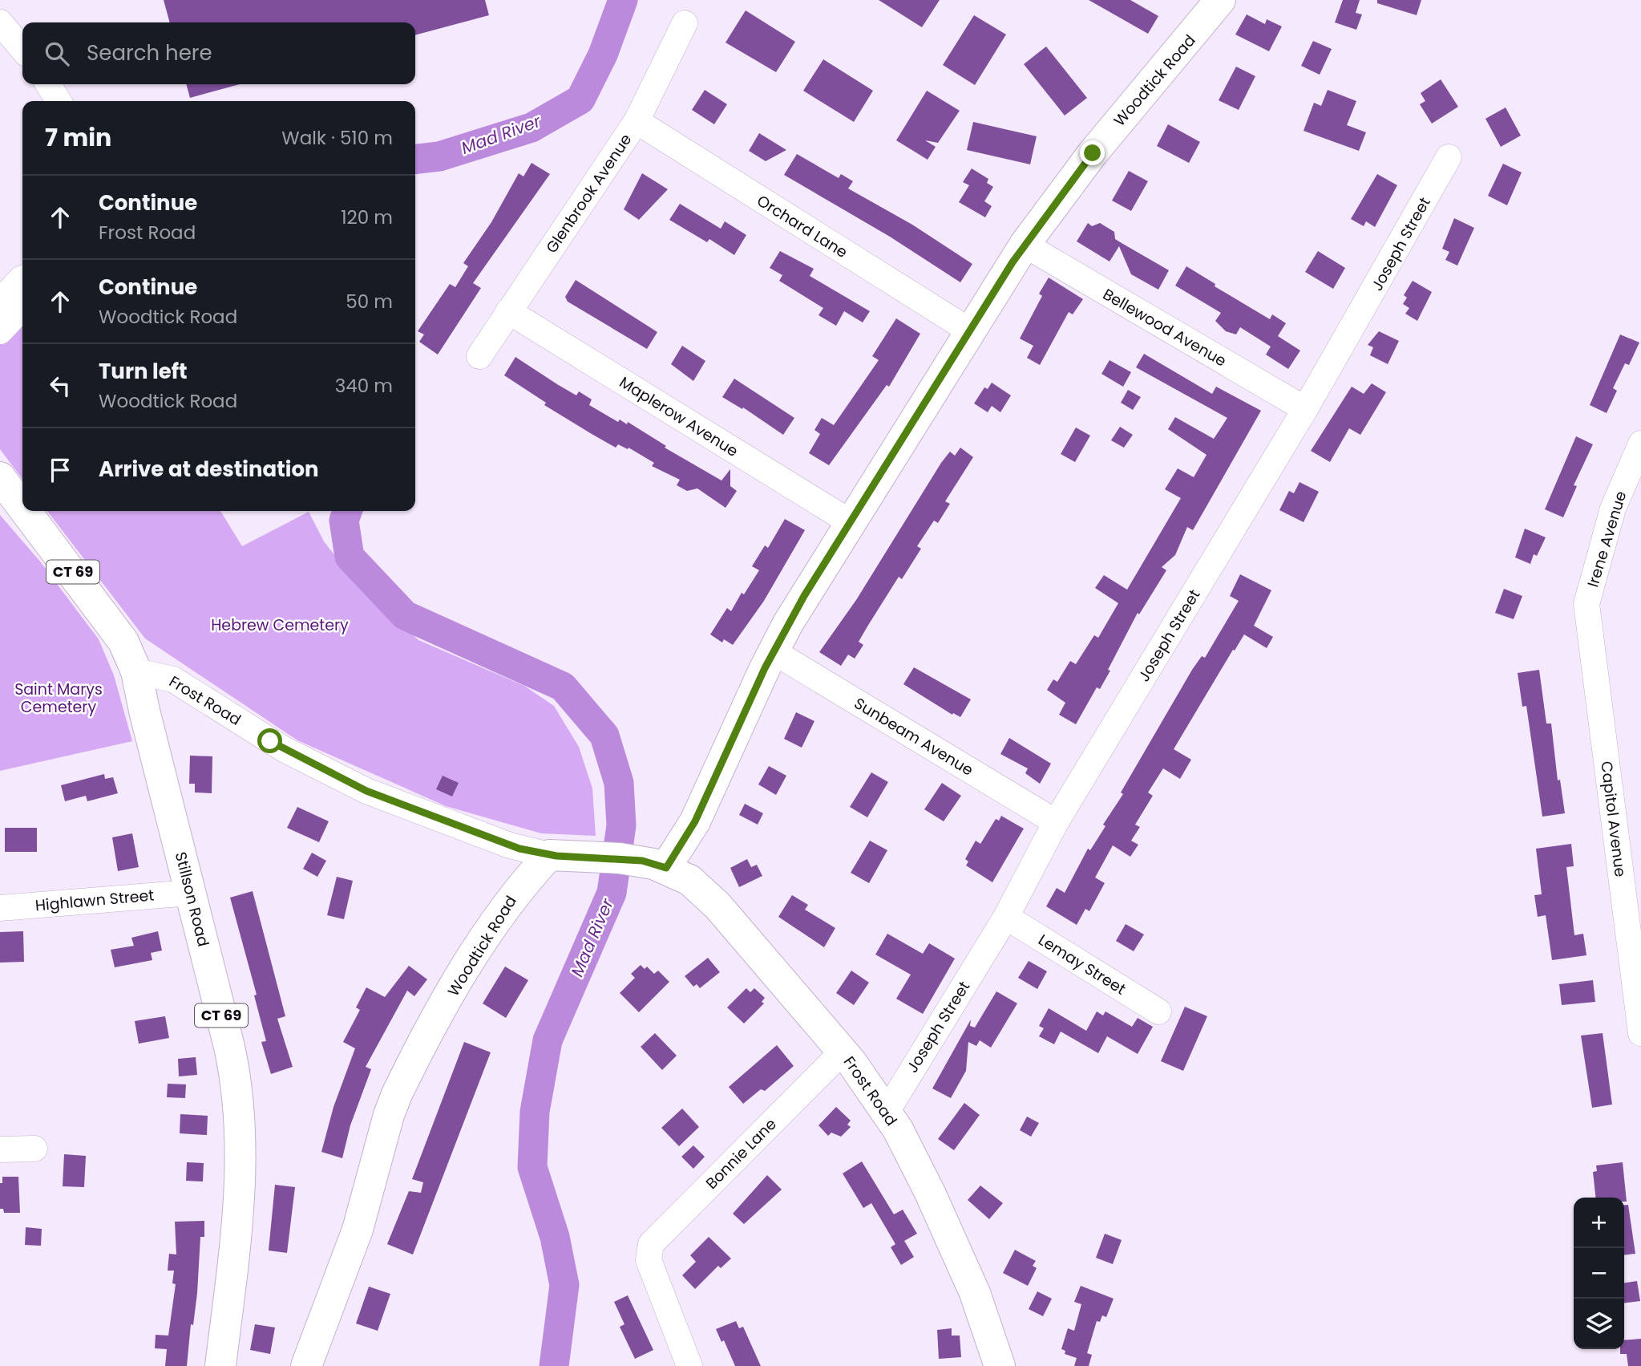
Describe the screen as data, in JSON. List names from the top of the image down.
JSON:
{
  "streets": {
    "main road": [
      "Woodtick Road",
      "CT 69",
      "Frost Road",
      "Stillson Road"
    ],
    "street": [
      "Glenbrook Avenue",
      "Orchard Lane",
      "Joseph Street",
      "Bellewood Avenue",
      "Maplerow Avenue",
      "Irene Avenue",
      "Sunbeam Avenue",
      "Capitol Avenue",
      "Highlawn Street",
      "Lemay Street",
      "Bonnie Lane"
    ]
  },
  "crossings": [
    ["Woodtick Road", "Orchard Lane"],
    ["Woodtick Road", "Bellewood Avenue"],
    ["Woodtick Road", "Maplerow Avenue"],
    ["Woodtick Road", "Frost Road"],
    ["Woodtick Road", "Sunbeam Avenue"],
    ["Glenbrook Avenue", "Orchard Lane"],
    ["Glenbrook Avenue", "Maplerow Avenue"],
    ["Joseph Street", "Bellewood Avenue"],
    ["Joseph Street", "Frost Road"],
    ["Joseph Street", "Sunbeam Avenue"],
    ["Joseph Street", "Lemay Street"],
    ["Irene Avenue", "Capitol Avenue"],
    ["Frost Road", "Stillson Road"],
    ["Frost Road", "Bonnie Lane"],
    ["Stillson Road", "Highlawn Street"]
  ],
  "water": ["Mad River"],
  "parks": ["Hebrew Cemetery", "Saint Marys Cemetery"],
  "page": {
    "search": "Search here",
    "heading": ["7 min", "Walk · 510 m"],
    "list": [
      ["Continue", "Frost Road", "120 m"],
      ["Continue", "Woodtick Road", "50 m"],
      ["Turn left", "Woodtick Road", "340 m"],
      "Arrive at destination"
    ],
    "map_buttons": ["+", "−"]
  }
}
